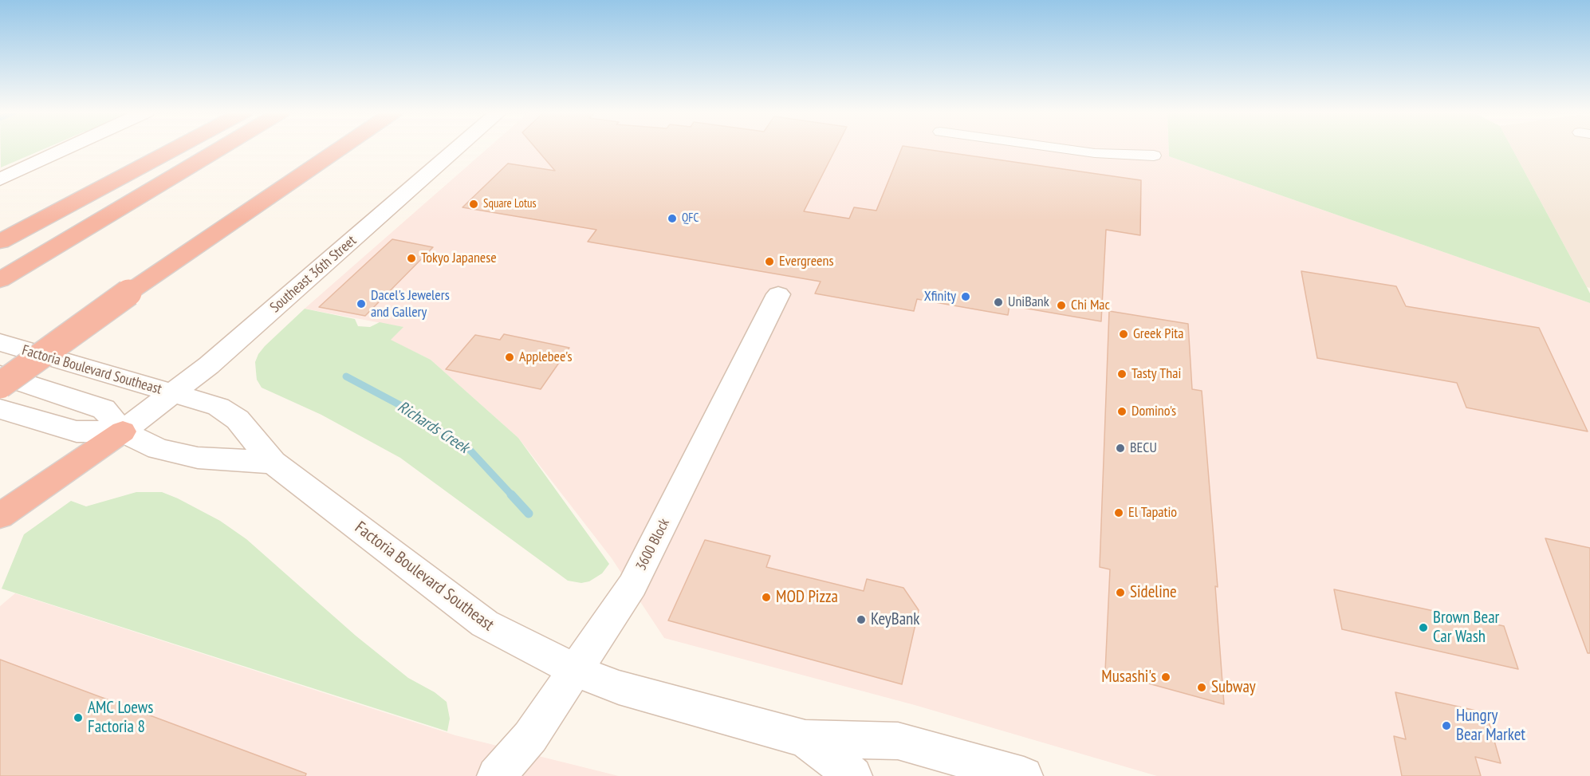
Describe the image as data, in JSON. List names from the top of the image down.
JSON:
{
  "streets": {
    "main road": ["Southeast 36th Street", "Factoria Boulevard Southeast", "3600 Block"]
  },
  "crossings": [
    ["Southeast 36th Street", "Factoria Boulevard Southeast"],
    ["Factoria Boulevard Southeast", "3600 Block"]
  ],
  "water": ["Richards Creek"],
  "places": [
    "Square Lotus",
    "QFC",
    "Tokyo Japanese",
    "Evergreens",
    "Xfinity",
    "UniBank",
    "Dacel's Jewelers and Gallery",
    "Chi Mac",
    "Greek Pita",
    "Applebee's",
    "Tasty Thai",
    "Domino's",
    "BECU",
    "El Tapatio",
    "Sideline",
    "MOD Pizza",
    "KeyBank",
    "Brown Bear Car Wash",
    "Musashi's",
    "Subway",
    "AMC Loews Factoria 8",
    "Hungry Bear Market"
  ]
}
